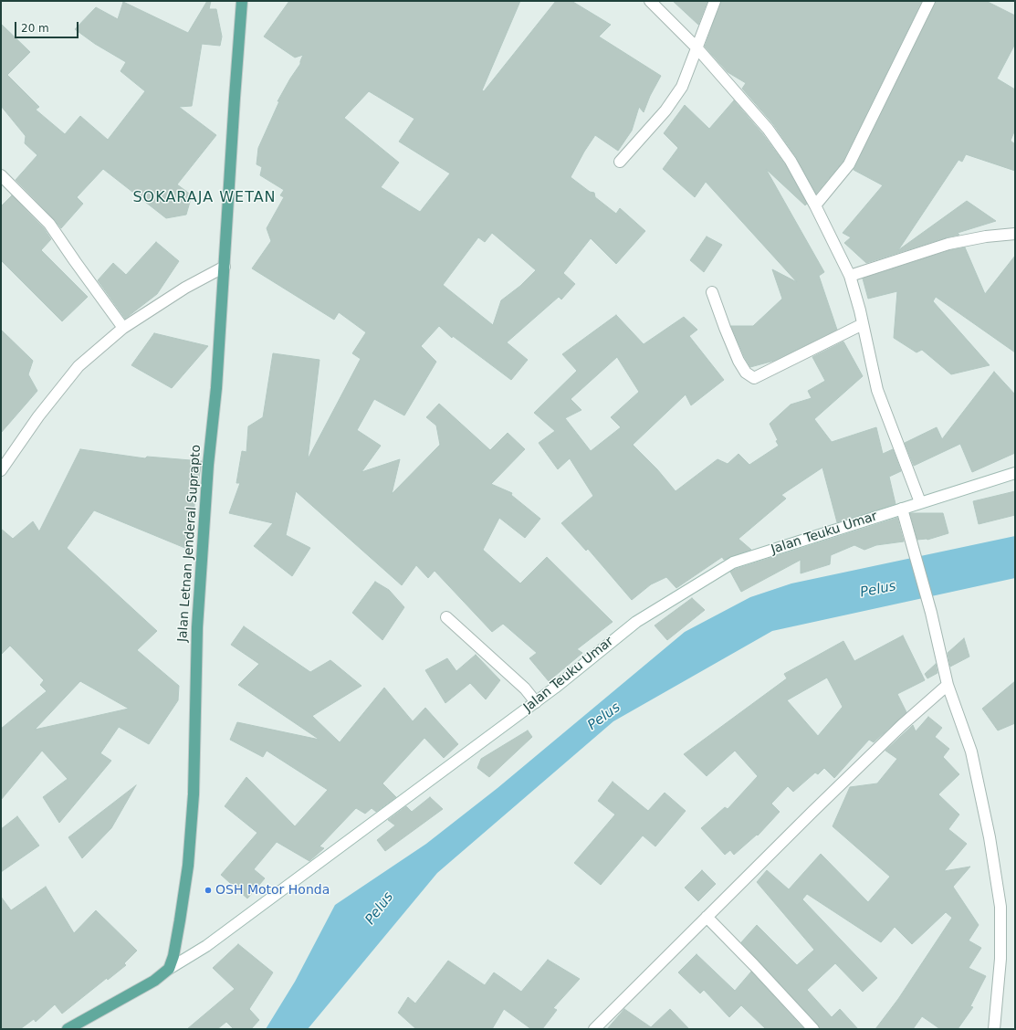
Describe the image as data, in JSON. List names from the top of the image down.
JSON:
{
  "streets": {
    "main road": ["Jalan Letnan Jenderal Suprapto"],
    "street": ["Jalan Teuku Umar"]
  },
  "crossings": [
    ["Jalan Teuku Umar", "Jalan Letnan Jenderal Suprapto"]
  ],
  "districts": ["SOKARAJA WETAN"],
  "water": ["Pelus"],
  "places": ["OSH Motor Honda"],
  "scale_bar": "20 m"
}
